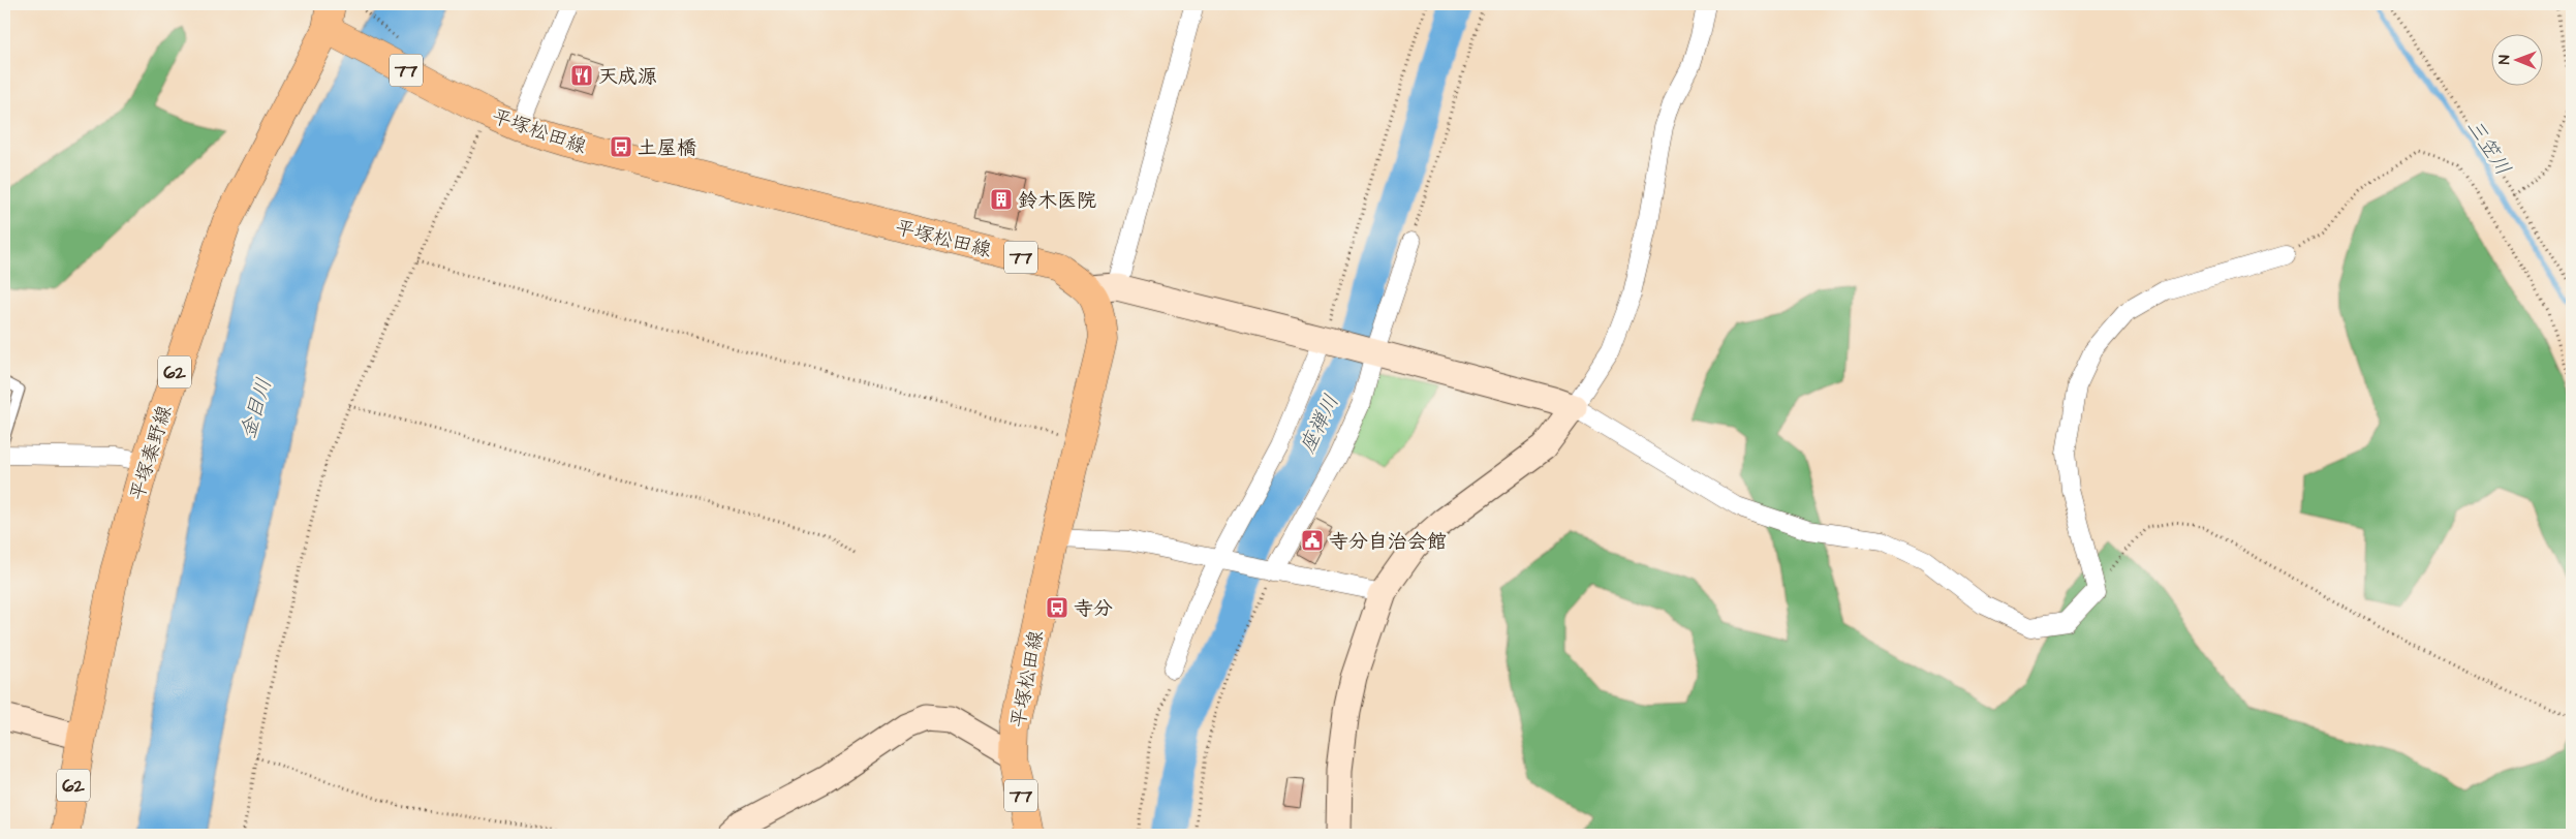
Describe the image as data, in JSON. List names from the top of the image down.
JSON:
{
  "streets": {
    "main road": [
      "77",
      "平塚松田線",
      "62",
      "平塚秦野線"
    ]
  },
  "crossings": [
    ["平塚松田線", "平塚秦野線"]
  ],
  "water": ["三笠川", "金目川", "座禅川"],
  "places": {
    "restaurant": ["天成源"],
    "bus stop": ["土屋橋", "寺分"],
    "building": ["鈴木医院"],
    "public building": ["寺分自治会館"]
  },
  "north": "left"
}
